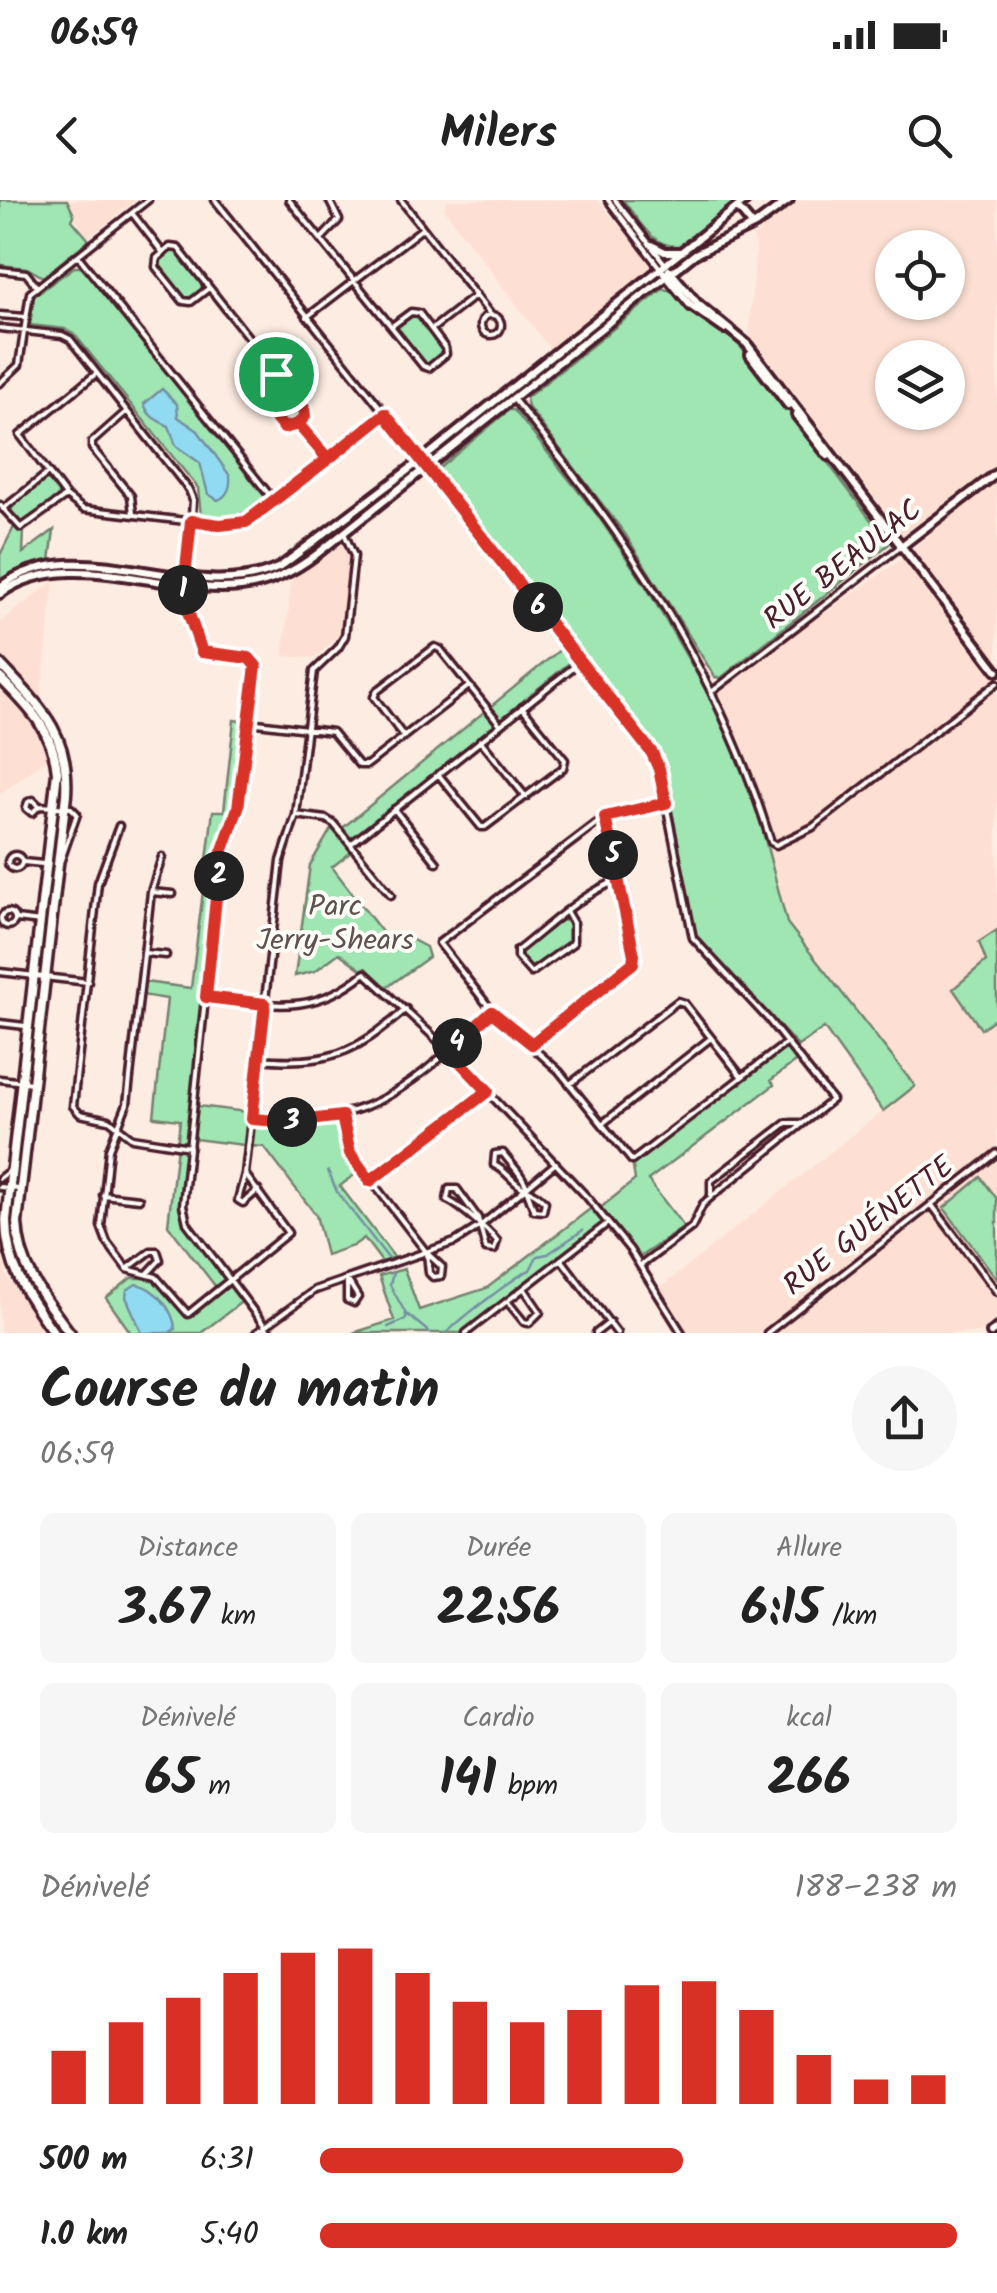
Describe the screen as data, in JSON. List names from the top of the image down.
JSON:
{
  "streets": {
    "main road": ["RUE BEAULAC"],
    "street": ["RUE GUÉNETTE"]
  },
  "parks": ["Parc Jerry-Shears"],
  "page": {
    "status": "06:59",
    "header": "Milers",
    "pins": [
      "1",
      "6",
      "5",
      "2",
      "4",
      "3"
    ],
    "heading": ["Course du matin", "06:59"],
    "stats": [
      ["Distance", "3.67 km"],
      ["Durée", "22:56"],
      ["Allure", "6:15 /km"],
      ["Dénivelé", "65 m"],
      ["Cardio", "141 bpm"],
      ["kcal", "266"]
    ],
    "chart": ["Dénivelé", "188–238 m"],
    "list": [
      {
        "name": "500 m",
        "note": "6:31"
      },
      {
        "name": "1.0 km",
        "note": "5:40"
      }
    ]
  }
}
